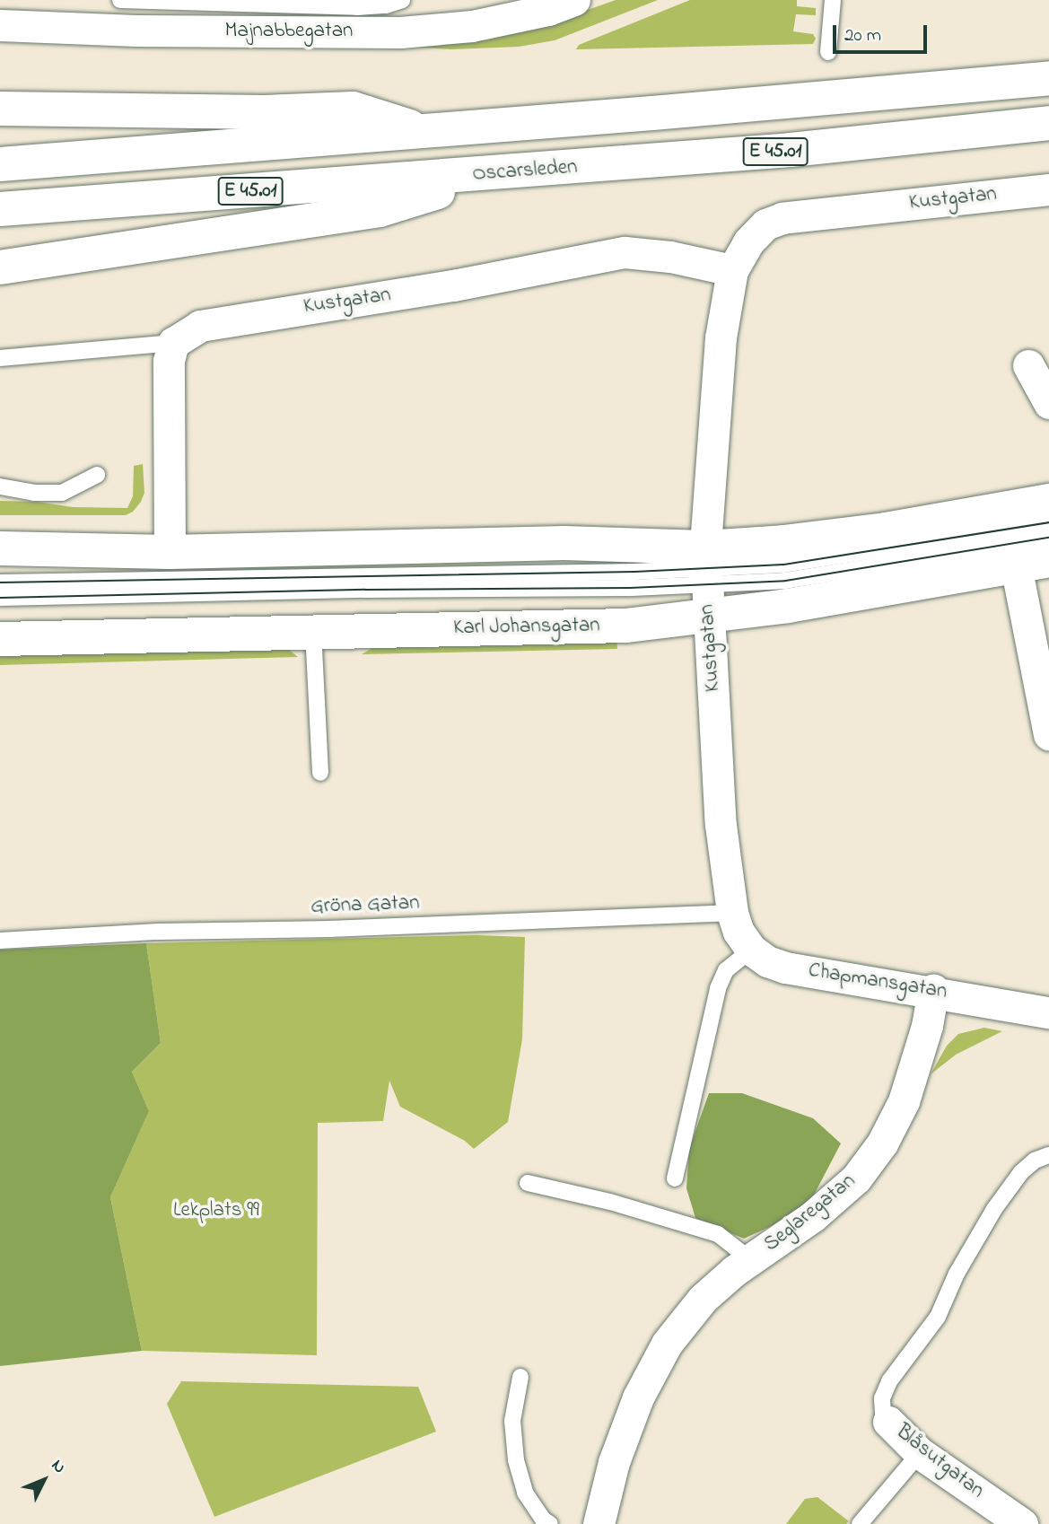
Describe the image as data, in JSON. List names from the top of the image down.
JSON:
{
  "streets": {
    "main road": ["E 45.01", "Oscarsleden", "Karl Johansgatan"],
    "street": [
      "Majnabbegatan",
      "Kustgatan",
      "Chapmansgatan",
      "Seglaregatan",
      "Blåsutgatan"
    ],
    "lane": ["Gröna Gatan"]
  },
  "crossings": [
    ["Kustgatan", "Karl Johansgatan"],
    ["Kustgatan", "Gröna Gatan"],
    ["Chapmansgatan", "Seglaregatan"]
  ],
  "parks": ["Lekplats 99"],
  "scale_bar": "20 m",
  "north": "top right"
}
